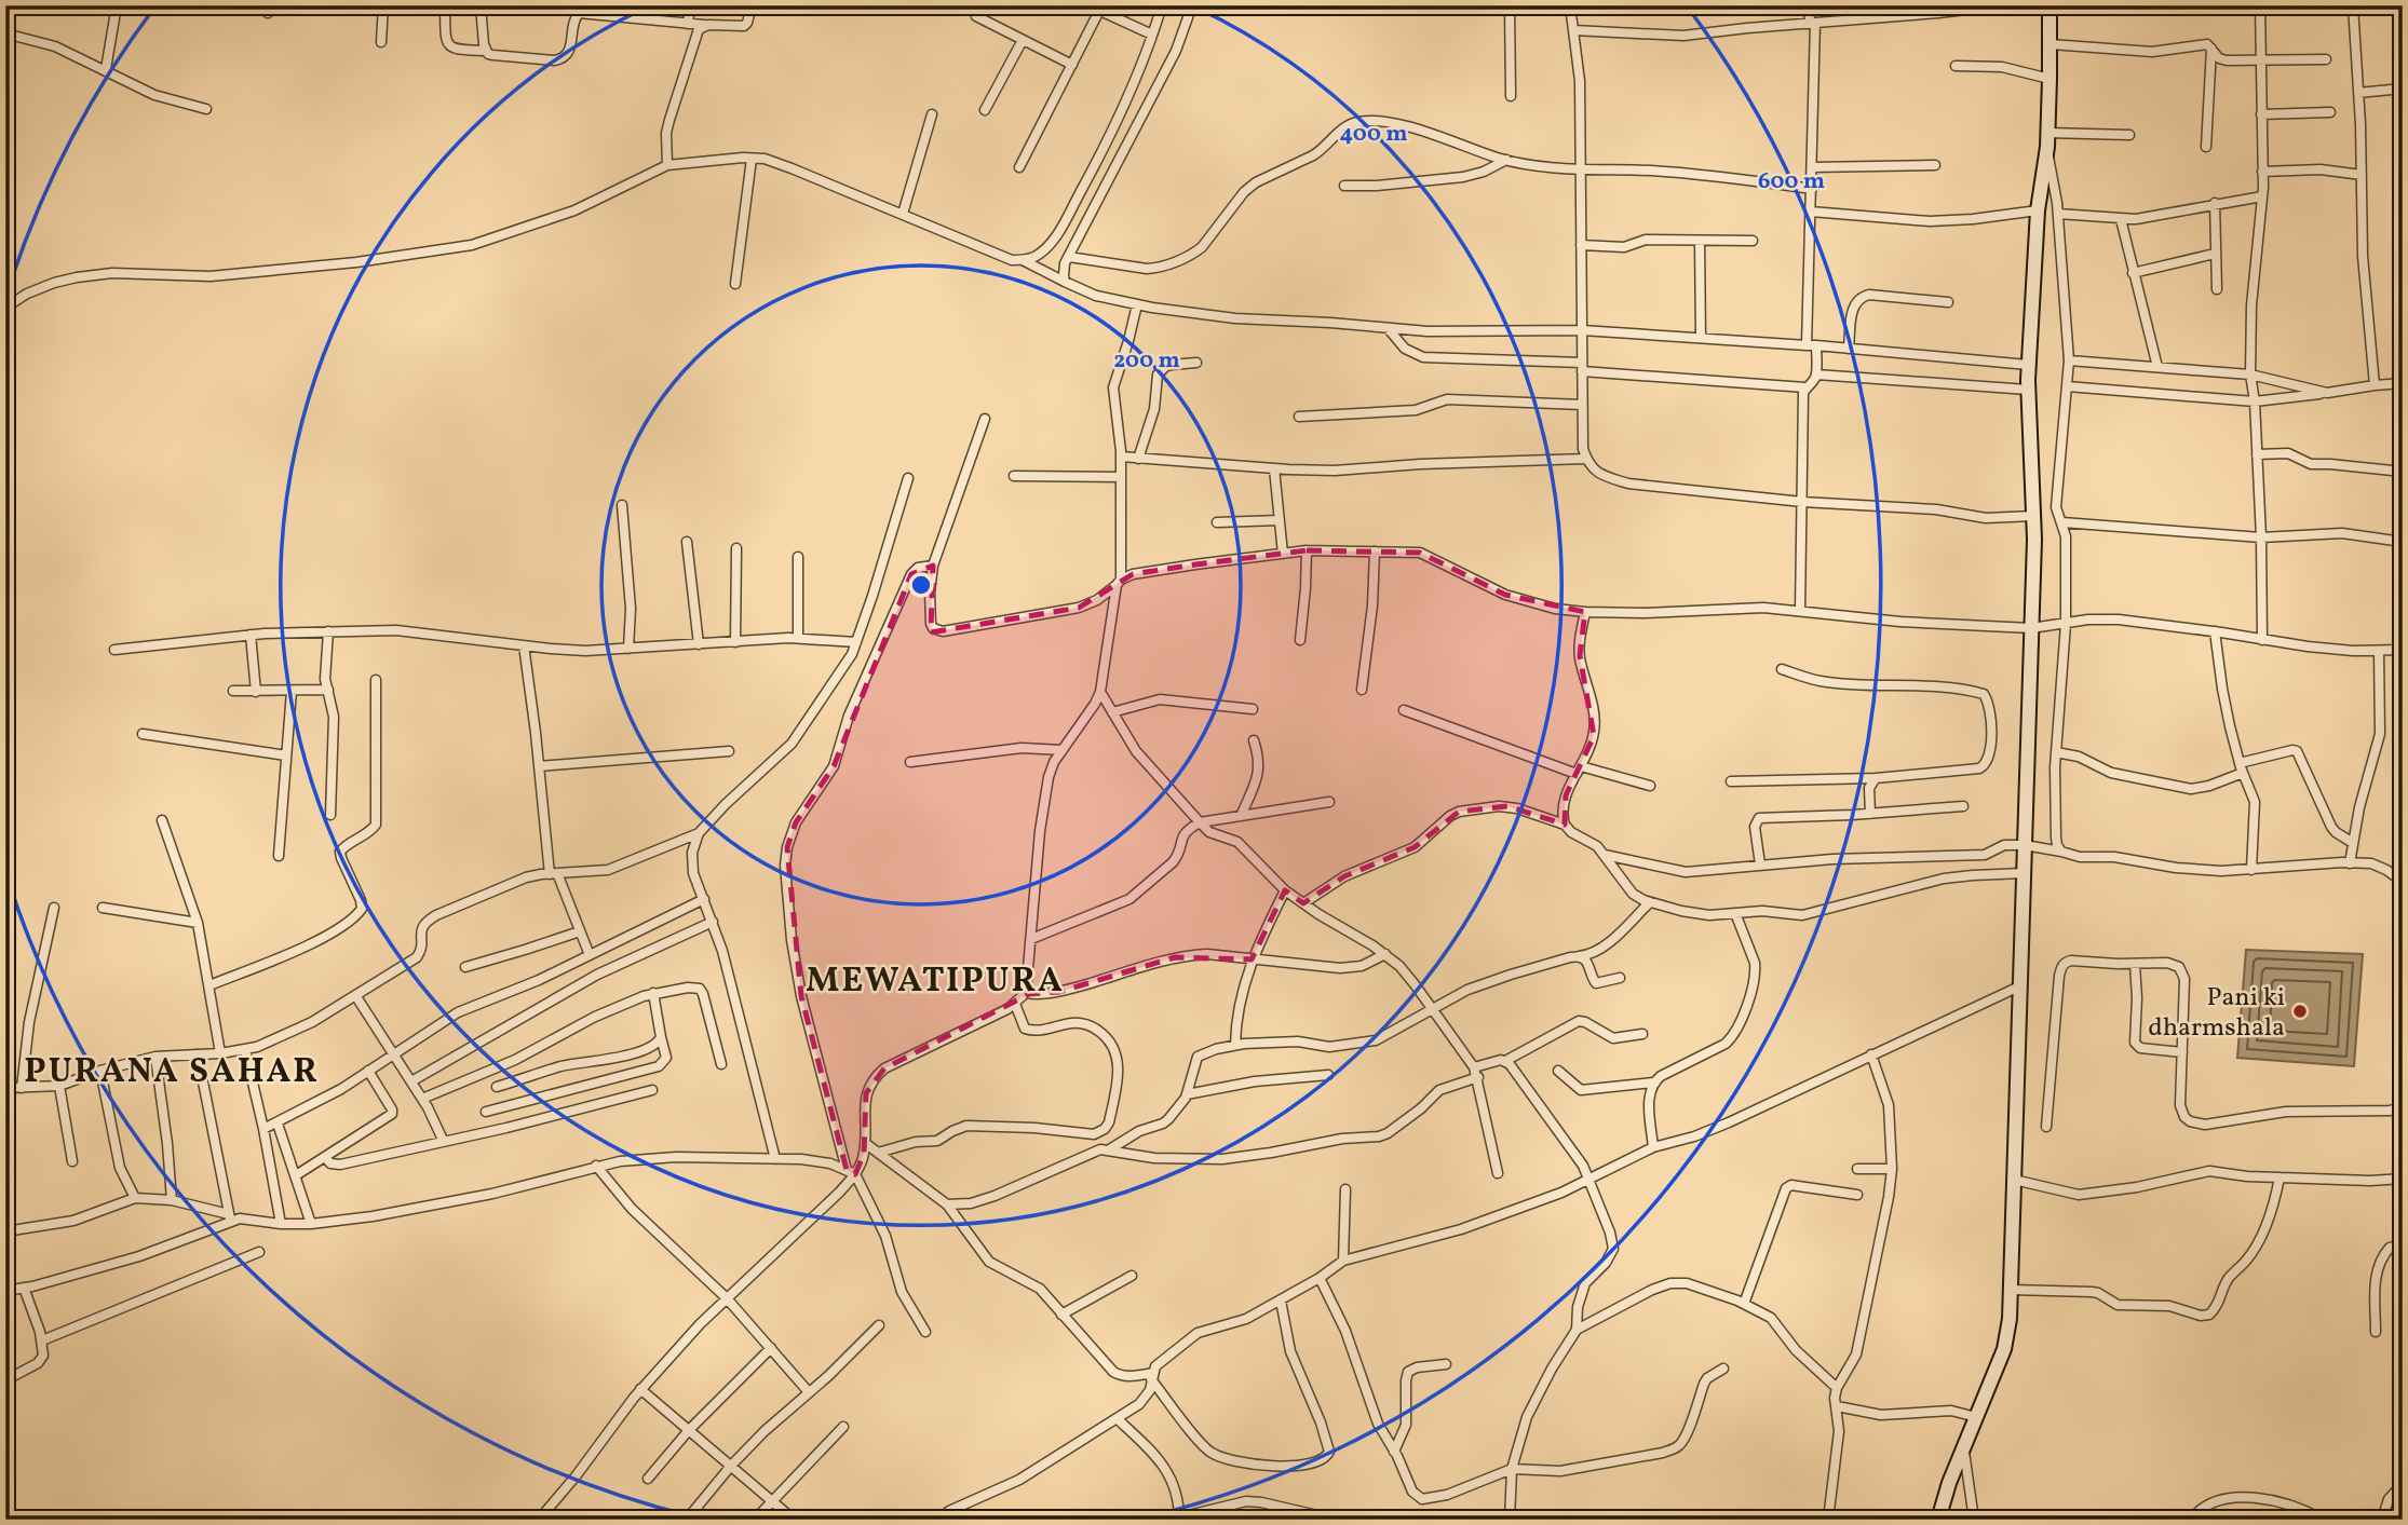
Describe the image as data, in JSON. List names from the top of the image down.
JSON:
{
  "districts": ["MEWATIPURA", "PURANA SAHAR"],
  "places": ["Pani ki dharmshala"],
  "rings": ["400 m", "600 m", "200 m"]
}
